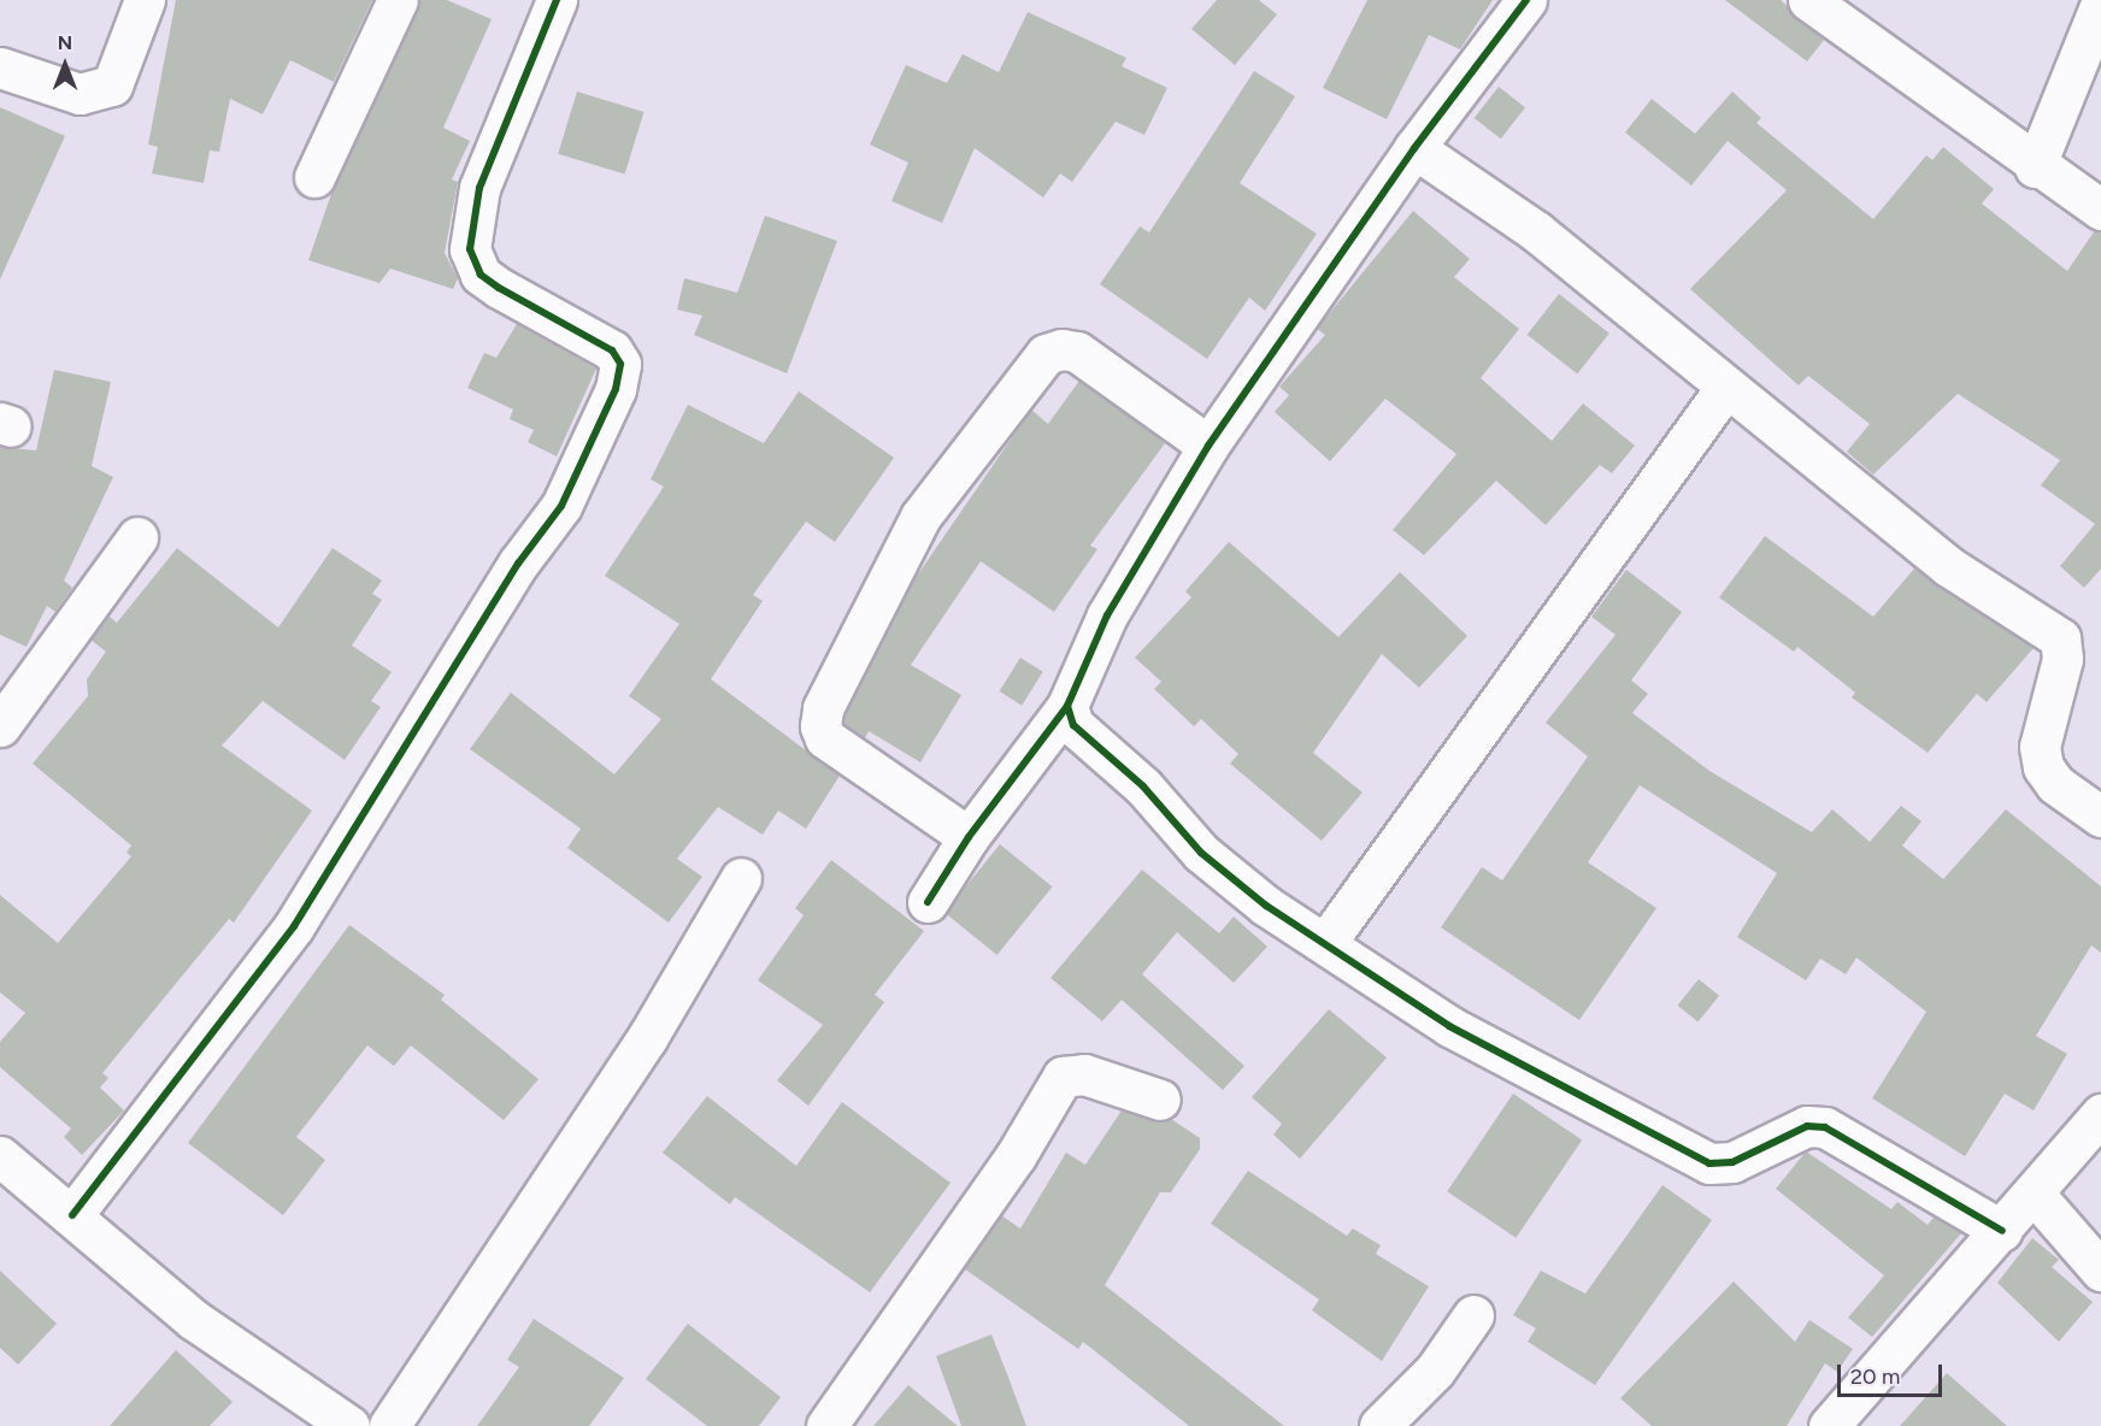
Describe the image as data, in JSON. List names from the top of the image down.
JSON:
{
  "scale_bar": "20 m",
  "north": "top"
}
